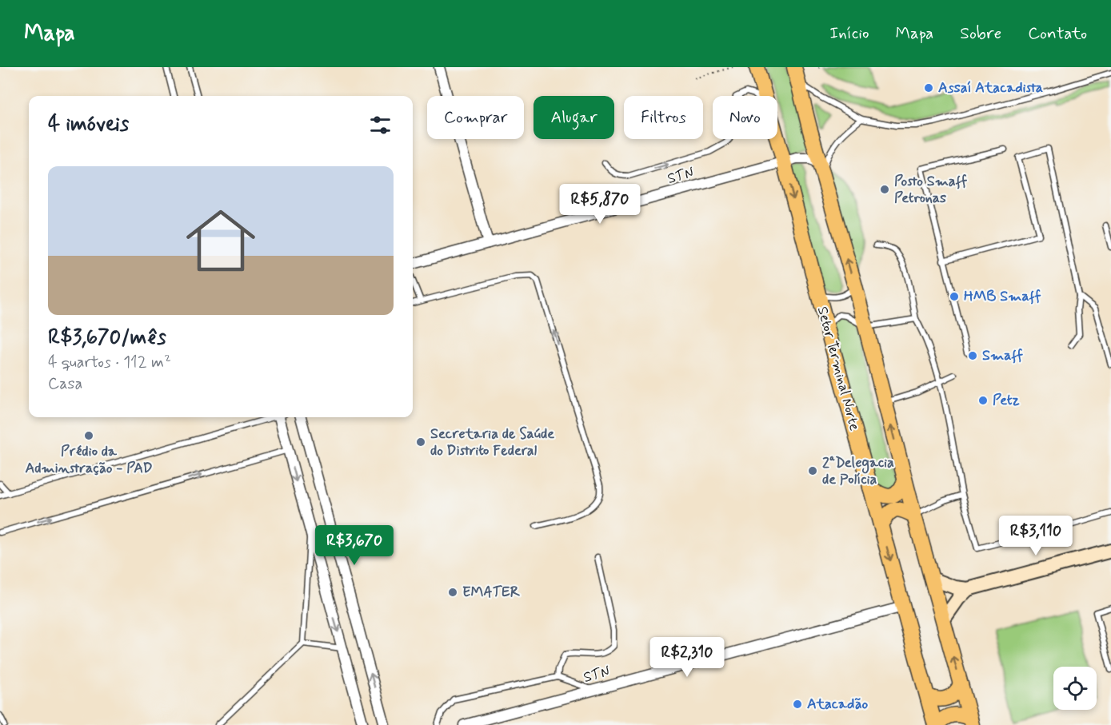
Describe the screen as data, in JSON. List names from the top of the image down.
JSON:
{
  "streets": {
    "main road": ["Setor Terminal Norte"],
    "street": ["STN"]
  },
  "crossings": [
    ["STN", "Setor Terminal Norte"]
  ],
  "places": [
    "Assaí Atacadista",
    "Posto Smaff Petronas",
    "HMB Smaff",
    "Smaff",
    "Petz",
    "Prédio da Adminstração - PAD",
    "Secretaria de Saúde do Distrito Federal",
    "2ªDelegacia de Polícia",
    "EMATER",
    "Atacadão"
  ],
  "page": {
    "header": "Mapa",
    "nav": [
      "Início",
      "Mapa",
      "Sobre",
      "Contato"
    ],
    "chip": [
      "Comprar",
      "Alugar",
      "Filtros",
      "Novo"
    ],
    "heading": "4 imóveis",
    "list": [
      {
        "name": "R$3,670/mês",
        "note": "4 quartos · 112 m² · Casa"
      }
    ],
    "price": [
      "R$5,870",
      "R$3,110",
      "R$3,670",
      "R$2,310"
    ]
  }
}
